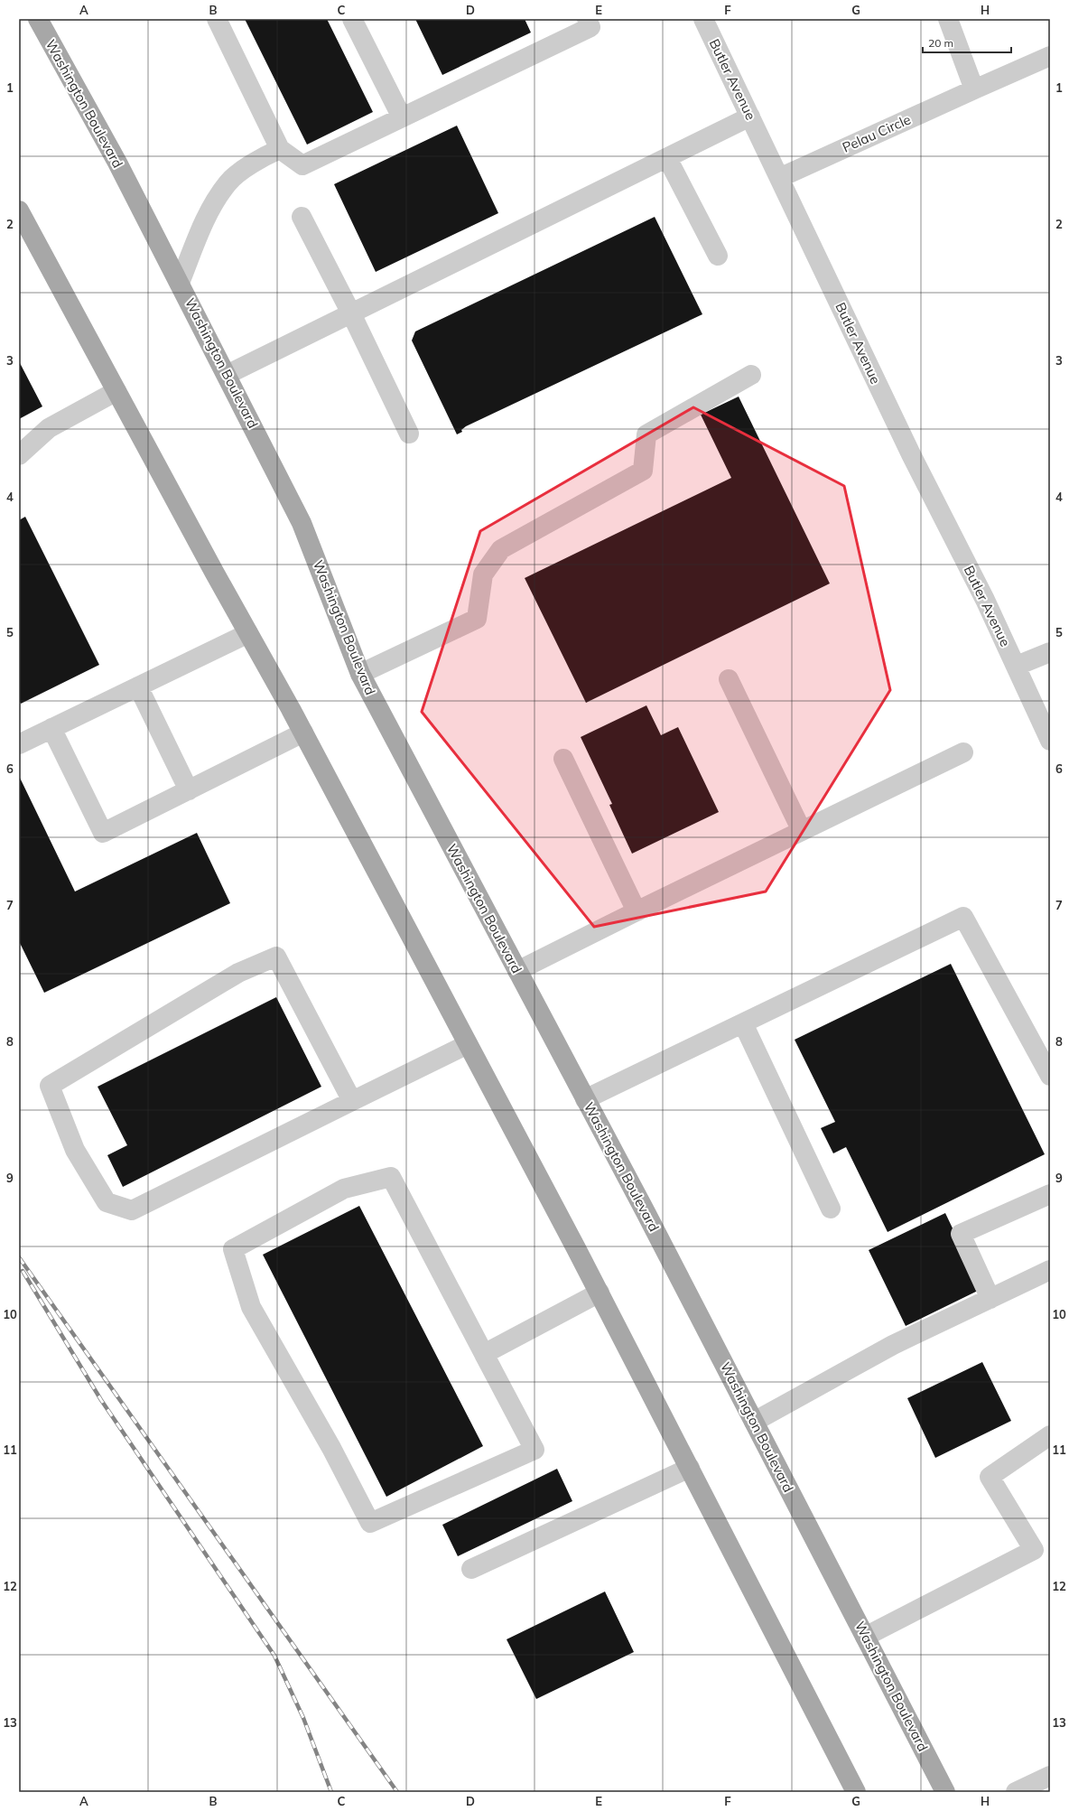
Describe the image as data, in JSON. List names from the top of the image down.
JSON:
{
  "streets": {
    "main road": ["Washington Boulevard"],
    "street": ["Butler Avenue", "Pelau Circle"]
  },
  "crossings": [
    ["Butler Avenue", "Pelau Circle"]
  ],
  "scale_bar": "20 m",
  "grid": {
    "columns": [
      "A",
      "B",
      "C",
      "D",
      "E",
      "F",
      "G",
      "H"
    ],
    "rows": [
      "1",
      "2",
      "3",
      "4",
      "5",
      "6",
      "7",
      "8",
      "9",
      "10",
      "11",
      "12",
      "13"
    ]
  }
}
